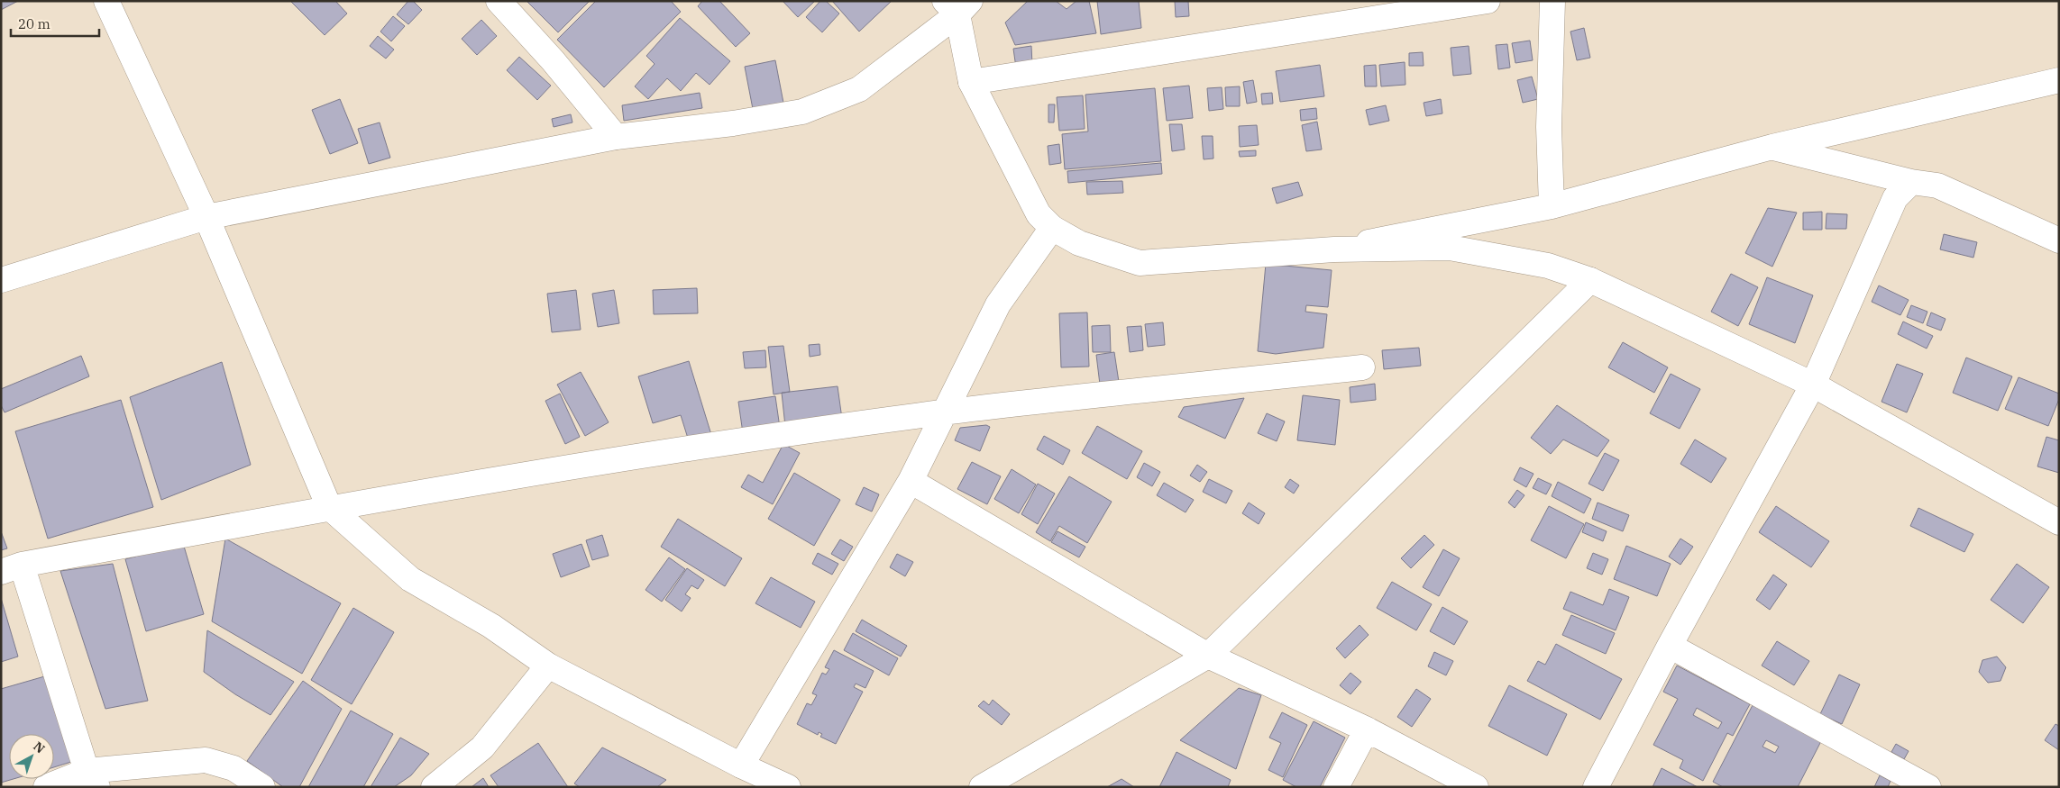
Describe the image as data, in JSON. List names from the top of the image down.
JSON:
{
  "scale_bar": "20 m",
  "north": "top right"
}
